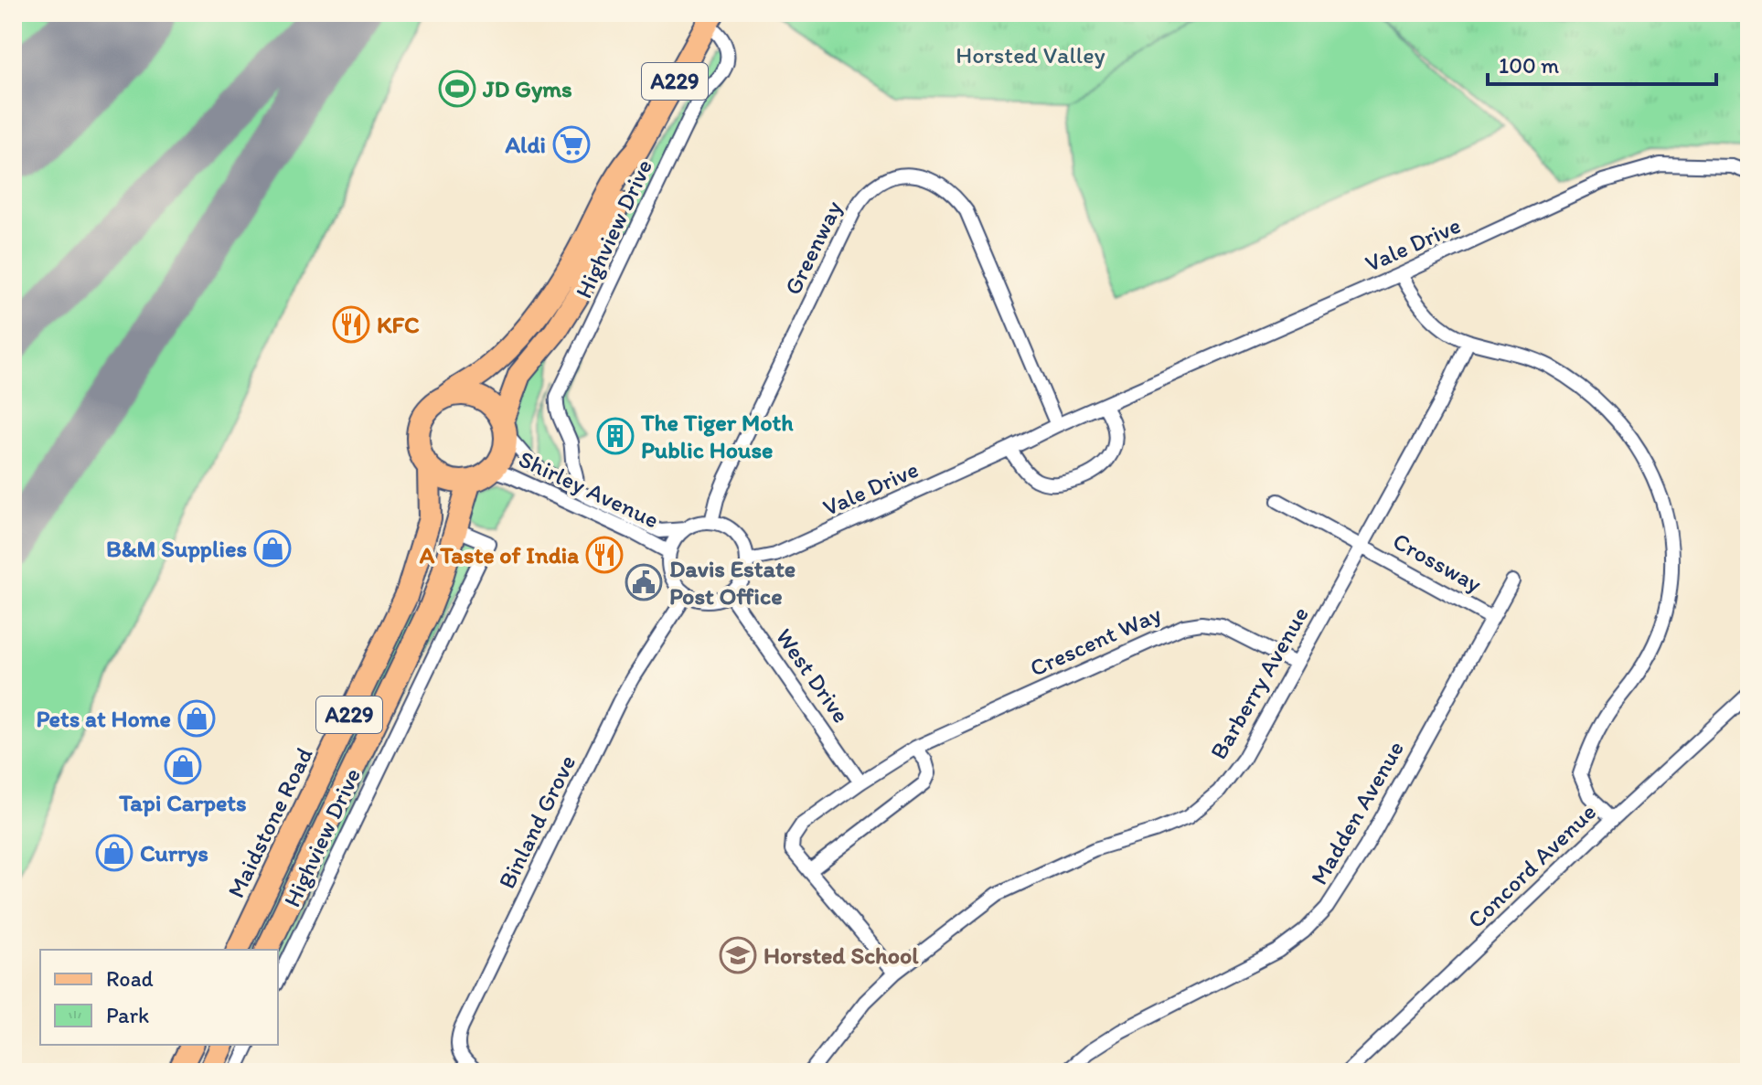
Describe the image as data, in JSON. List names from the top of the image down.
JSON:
{
  "streets": {
    "main road": ["A229", "Maidstone Road"],
    "street": [
      "Highview Drive",
      "Vale Drive",
      "Greenway",
      "Shirley Avenue",
      "Crossway",
      "Crescent Way",
      "West Drive",
      "Barberry Avenue",
      "Madden Avenue",
      "Binland Grove",
      "Concord Avenue"
    ]
  },
  "crossings": [
    ["A229", "Highview Drive"],
    ["A229", "Shirley Avenue"],
    ["A229", "Maidstone Road"],
    ["Highview Drive", "Shirley Avenue"],
    ["Vale Drive", "Greenway"],
    ["Vale Drive", "Shirley Avenue"],
    ["Vale Drive", "West Drive"],
    ["Vale Drive", "Binland Grove"],
    ["Greenway", "Shirley Avenue"],
    ["Greenway", "West Drive"],
    ["Greenway", "Binland Grove"],
    ["Shirley Avenue", "West Drive"],
    ["Shirley Avenue", "Binland Grove"],
    ["Shirley Avenue", "Maidstone Road"],
    ["Crossway", "Barberry Avenue"],
    ["Crossway", "Madden Avenue"],
    ["Crescent Way", "West Drive"],
    ["Crescent Way", "Barberry Avenue"],
    ["West Drive", "Binland Grove"]
  ],
  "parks": ["Horsted Valley"],
  "places": {
    "sports": ["JD Gyms"],
    "supermarket": ["Aldi"],
    "restaurant": ["KFC", "A Taste of India"],
    "building": ["The Tiger Moth Public House"],
    "shop": [
      "B&M Supplies",
      "Pets at Home",
      "Tapi Carpets",
      "Currys"
    ],
    "public building": ["Davis Estate Post Office"],
    "school or university": ["Horsted School"]
  },
  "legend": ["Road", "Park"],
  "scale_bar": "100 m"
}
